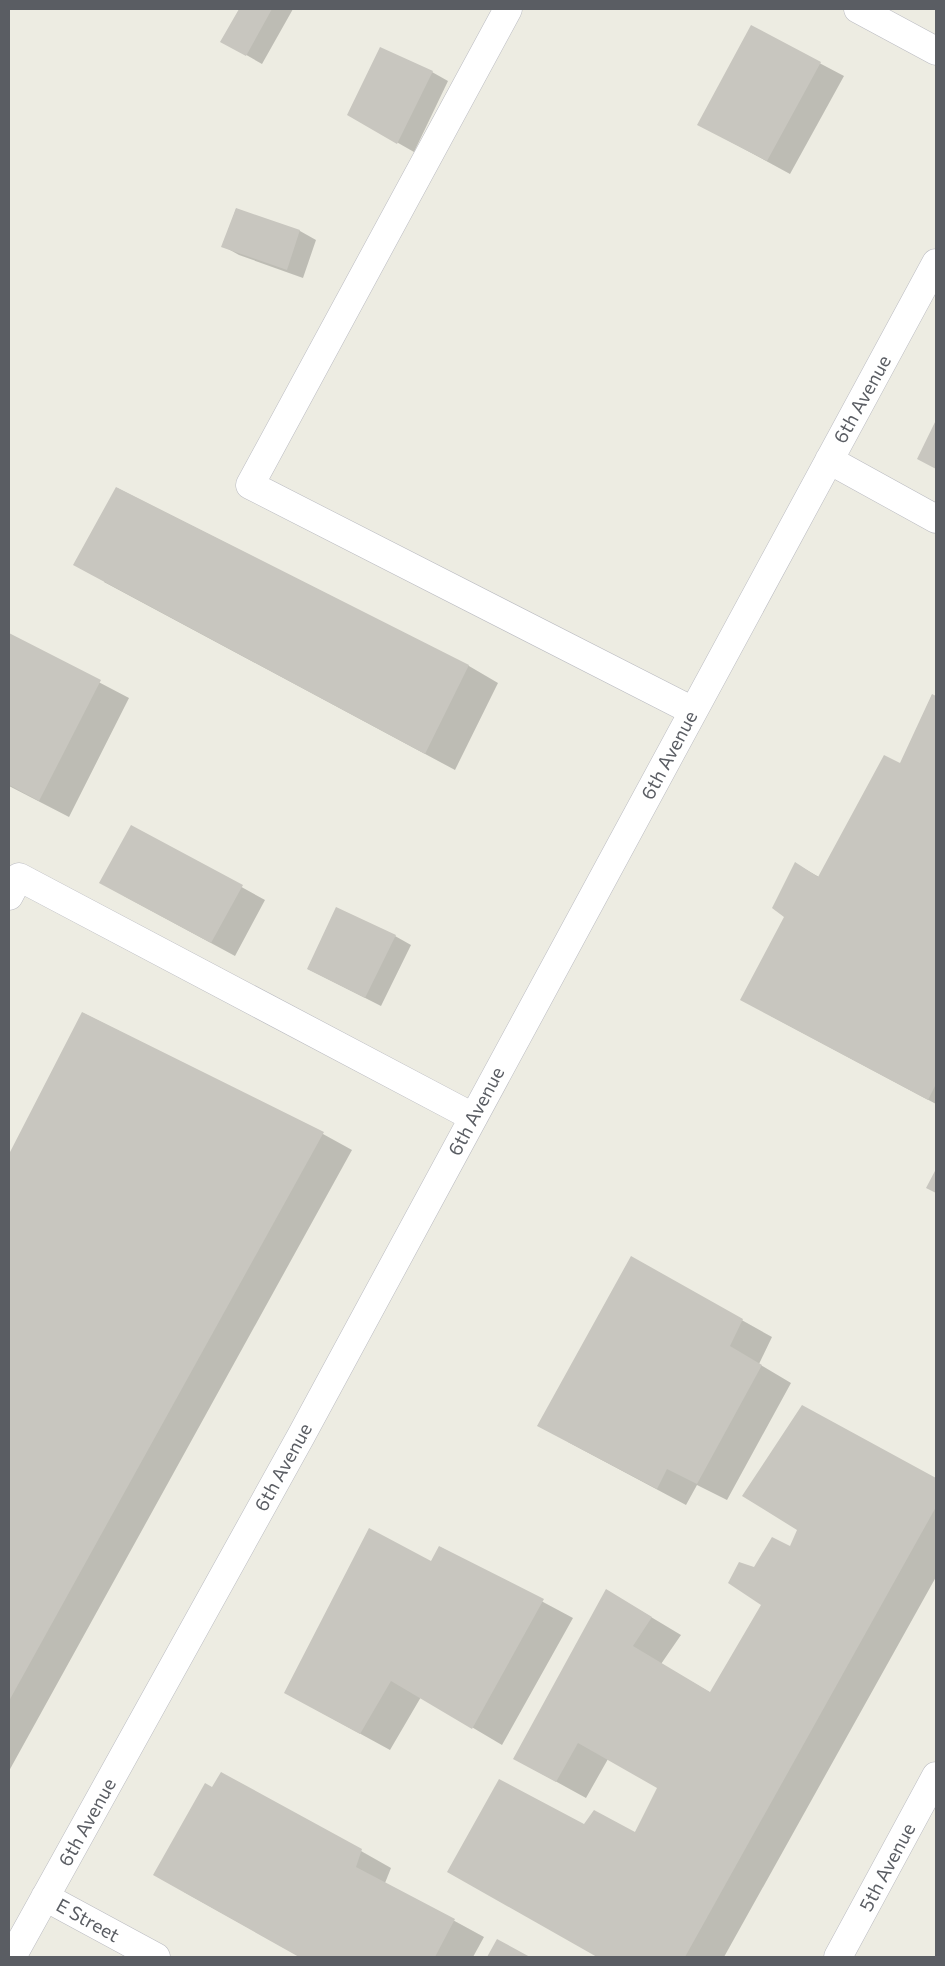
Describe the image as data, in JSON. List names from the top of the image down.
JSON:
{
  "streets": {
    "street": ["6th Avenue", "5th Avenue", "E Street"]
  },
  "crossings": [
    ["6th Avenue", "E Street"]
  ]
}
